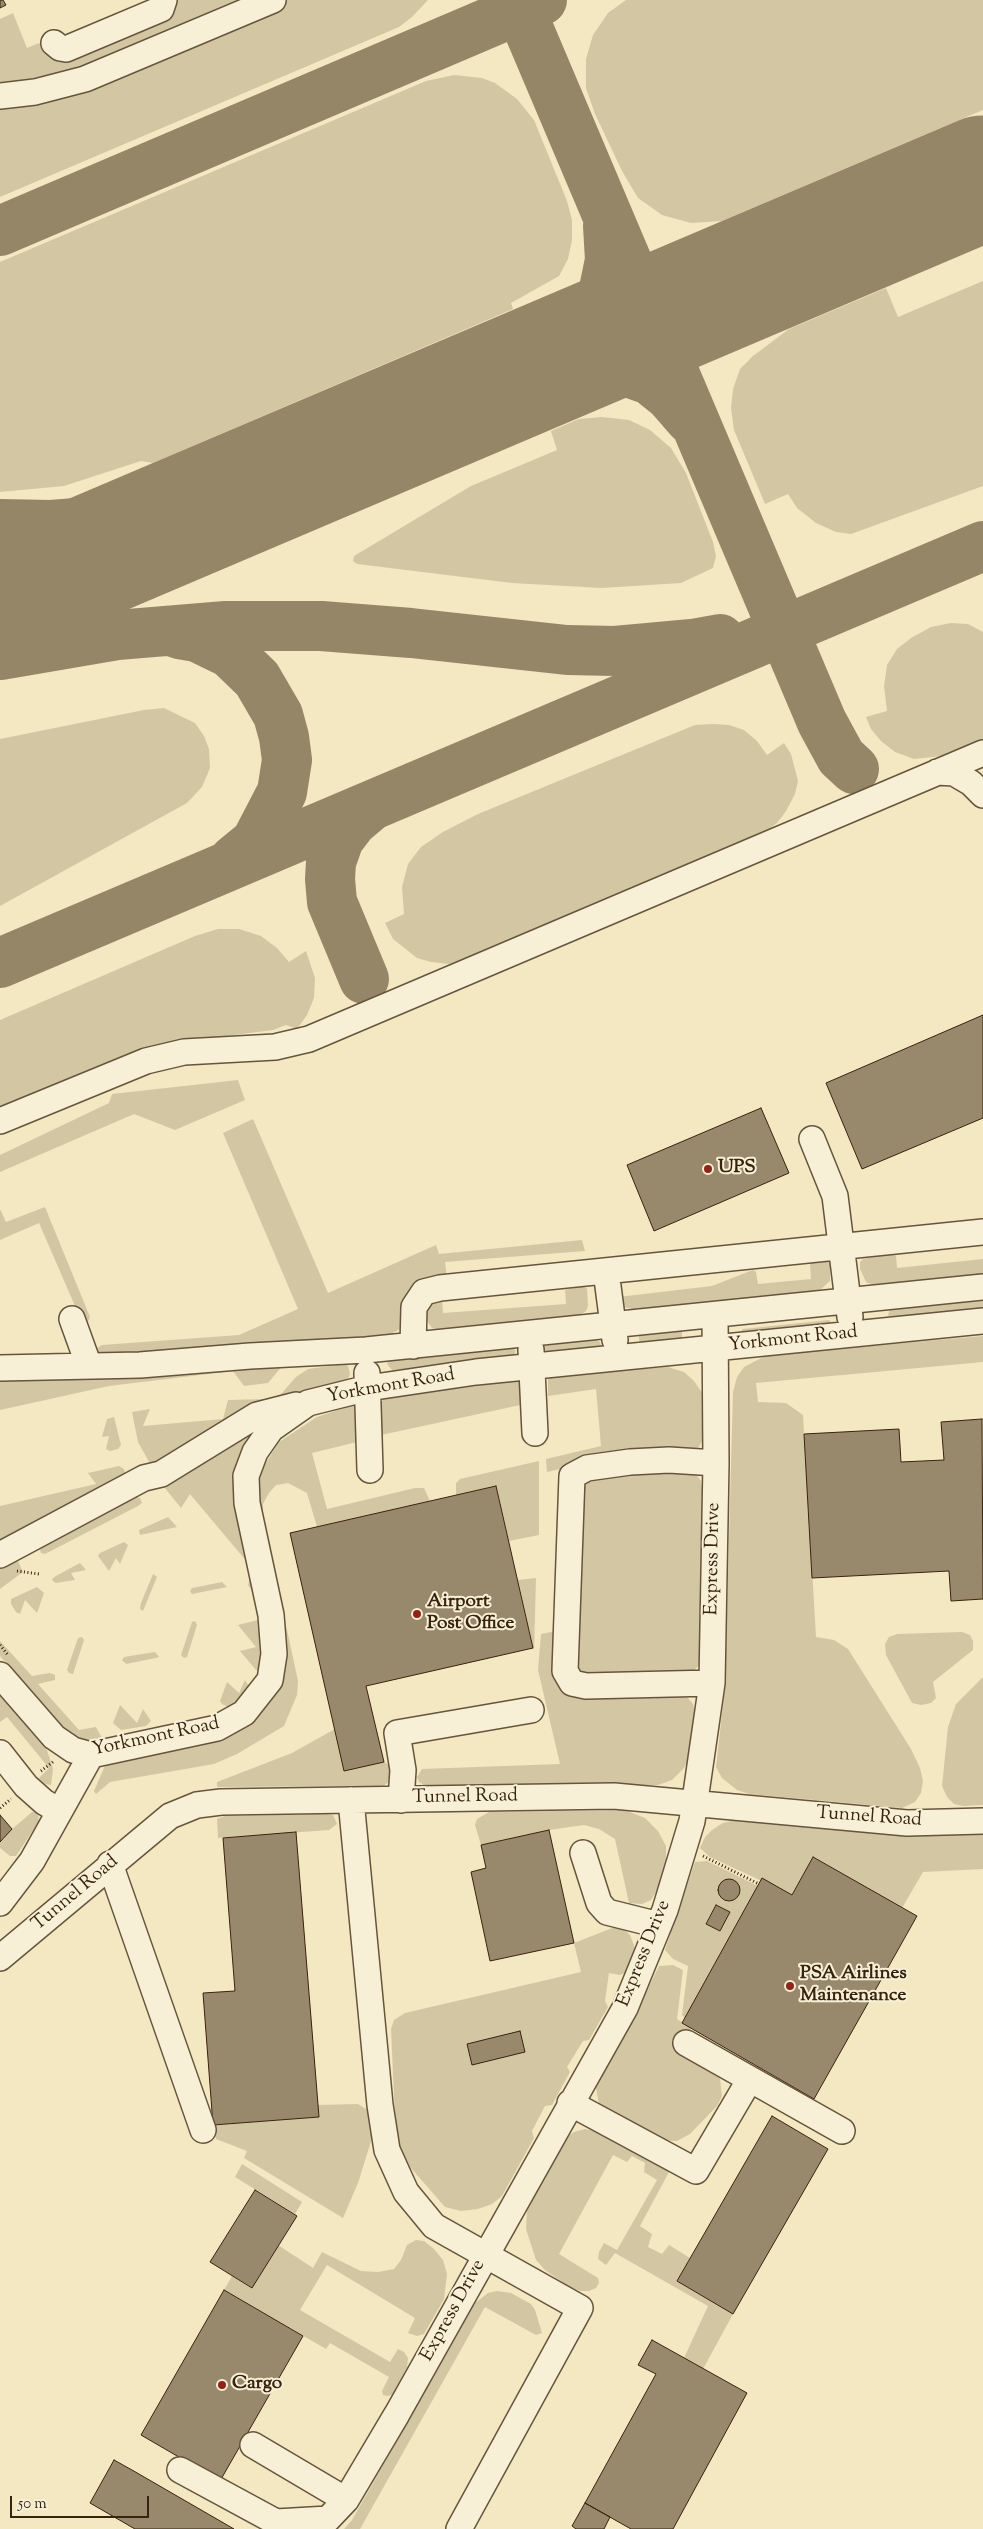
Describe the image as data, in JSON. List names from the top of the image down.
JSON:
{
  "streets": {
    "street": ["Yorkmont Road", "Express Drive", "Tunnel Road"]
  },
  "crossings": [
    ["Yorkmont Road", "Express Drive"],
    ["Express Drive", "Tunnel Road"]
  ],
  "places": [
    "UPS",
    "Airport Post Office",
    "PSA Airlines Maintenance",
    "Cargo"
  ],
  "scale_bar": "50 m"
}
